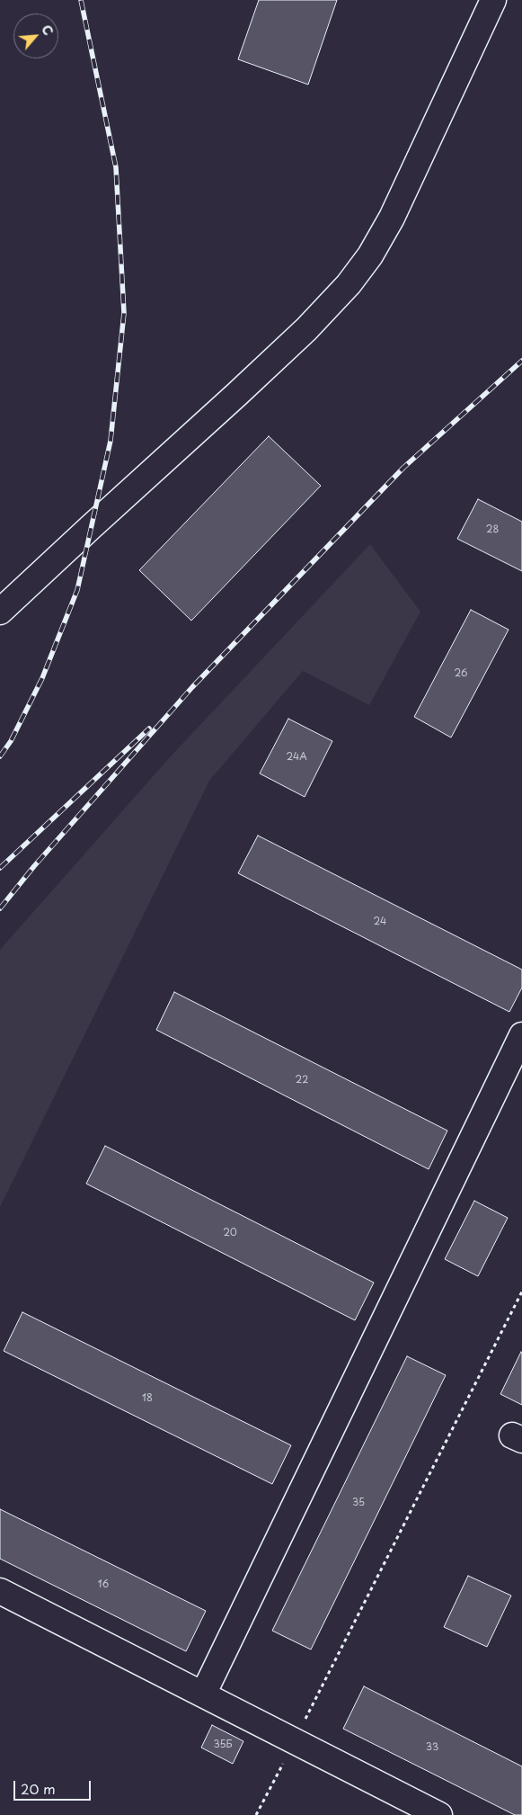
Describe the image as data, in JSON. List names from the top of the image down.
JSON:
{
  "house_numbers": [
    "28",
    "26",
    "24А",
    "24",
    "22",
    "20",
    "18",
    "35",
    "16",
    "35Б",
    "33"
  ],
  "scale_bar": "20 m",
  "north": "top right"
}
